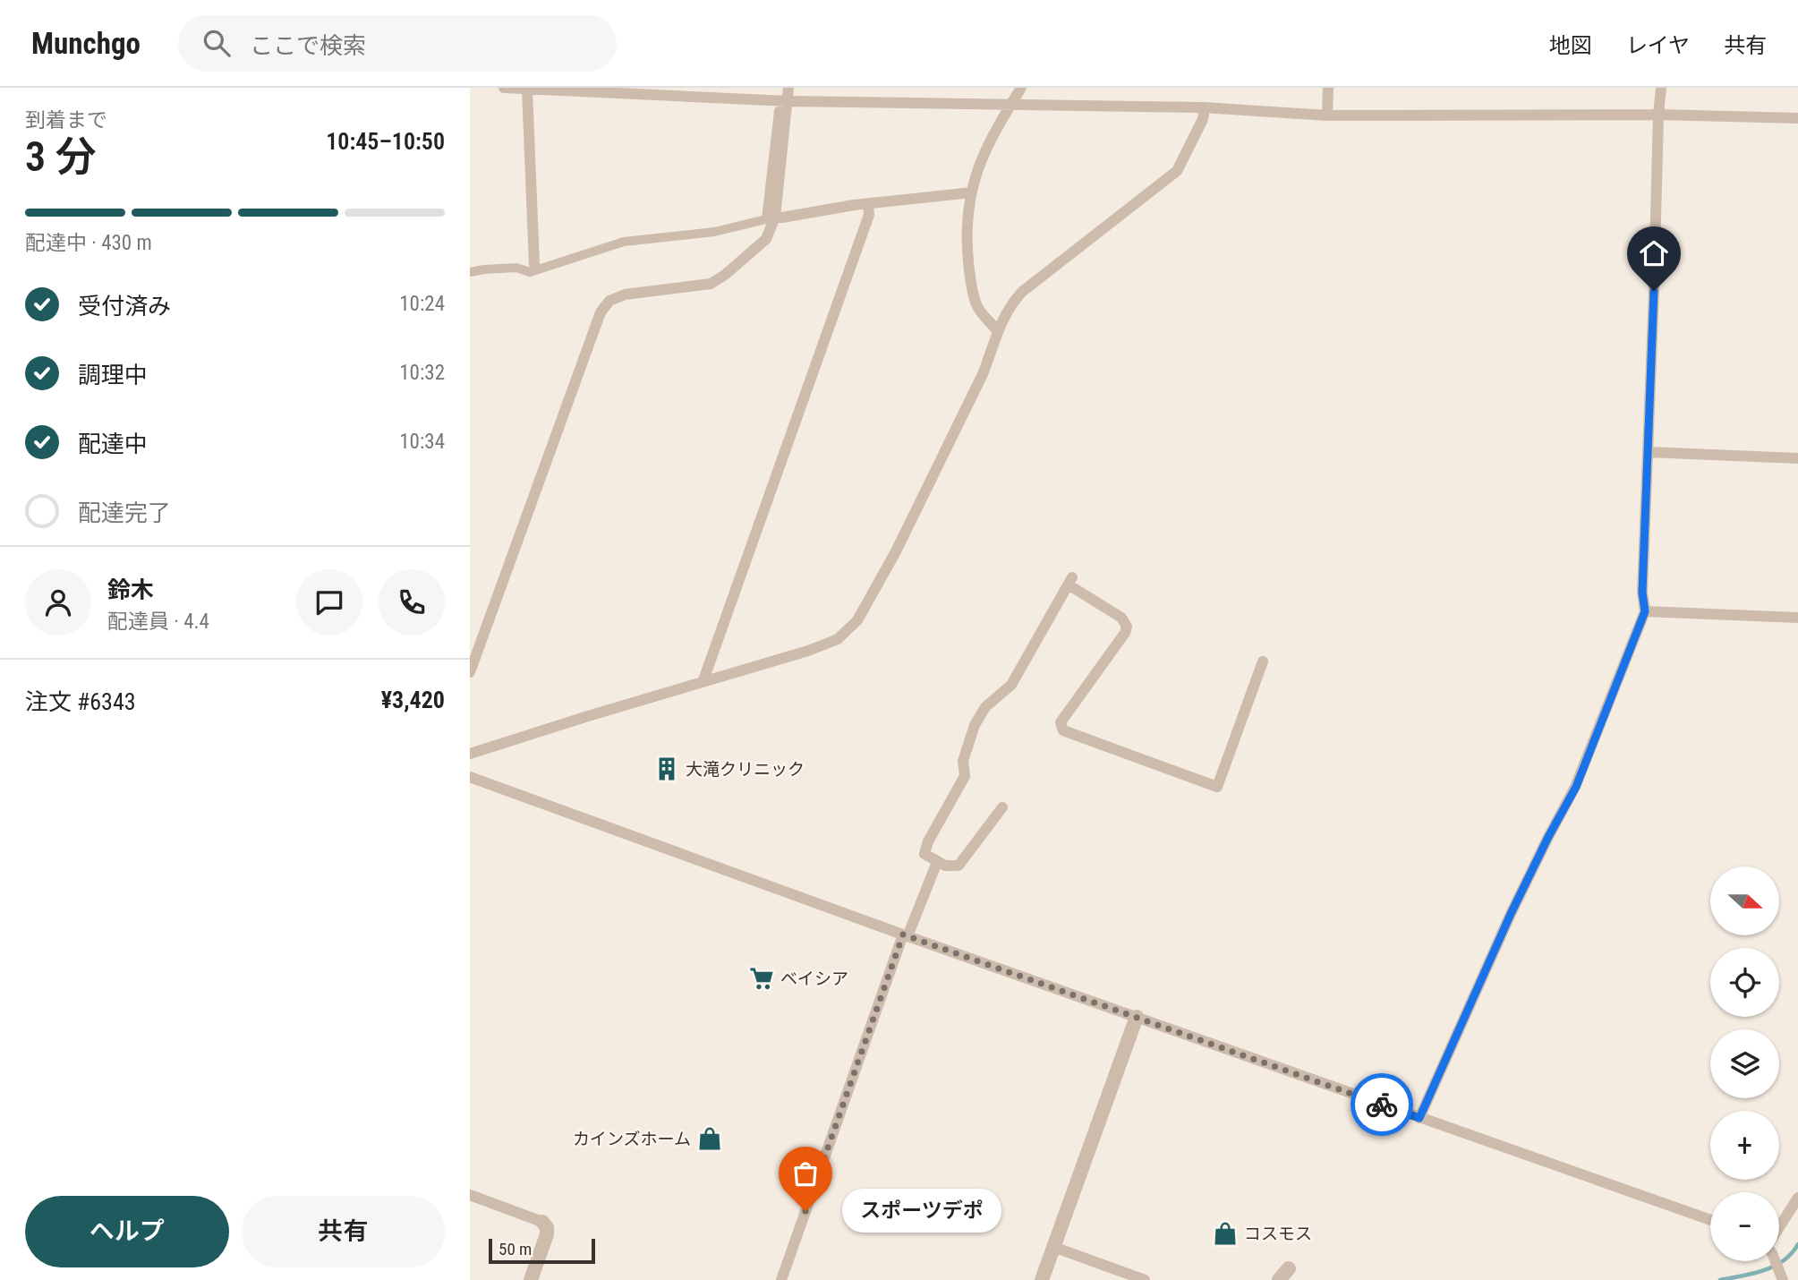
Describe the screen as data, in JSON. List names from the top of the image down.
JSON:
{
  "places": {
    "building": ["大滝クリニック"],
    "supermarket": ["ベイシア"],
    "shop": ["カインズホーム", "コスモス"],
    "other": ["スポーツデポ"]
  },
  "scale_bar": "50 m",
  "north": "right",
  "page": {
    "header": "Munchgo",
    "search": "ここで検索",
    "nav": ["地図", "レイヤ", "共有"],
    "heading": ["3 分", "到着まで", "10:45–10:50"],
    "panel": [
      "鈴木",
      "配達員 · 4.4",
      "注文 #6343",
      "¥3,420"
    ],
    "bar": "配達中 · 430 m",
    "list": [
      ["受付済み", "10:24"],
      ["調理中", "10:32"],
      ["配達中", "10:34"],
      "配達完了"
    ],
    "map_buttons": ["+", "−"],
    "buttons": ["ヘルプ", "共有"],
    "bubble": "スポーツデポ",
    "scale": "50 m"
  }
}
